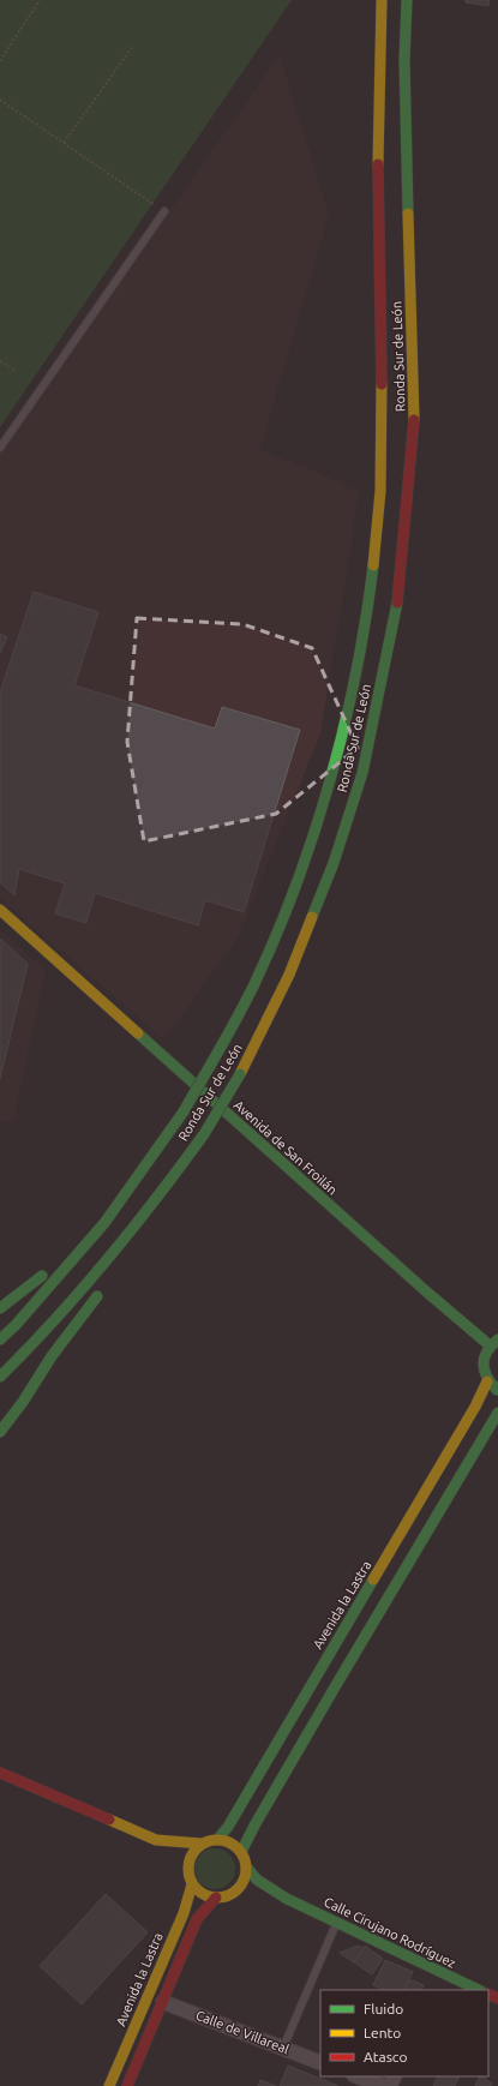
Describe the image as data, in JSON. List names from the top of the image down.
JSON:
{
  "streets": {
    "main road": [
      "Ronda Sur de León",
      "Avenida de San Froilán",
      "Avenida la Lastra",
      "Calle Cirujano Rodríguez"
    ],
    "street": ["Calle de Villareal"]
  },
  "crossings": [
    ["Avenida la Lastra", "Calle Cirujano Rodríguez"]
  ],
  "legend": ["Fluido", "Lento", "Atasco"]
}
